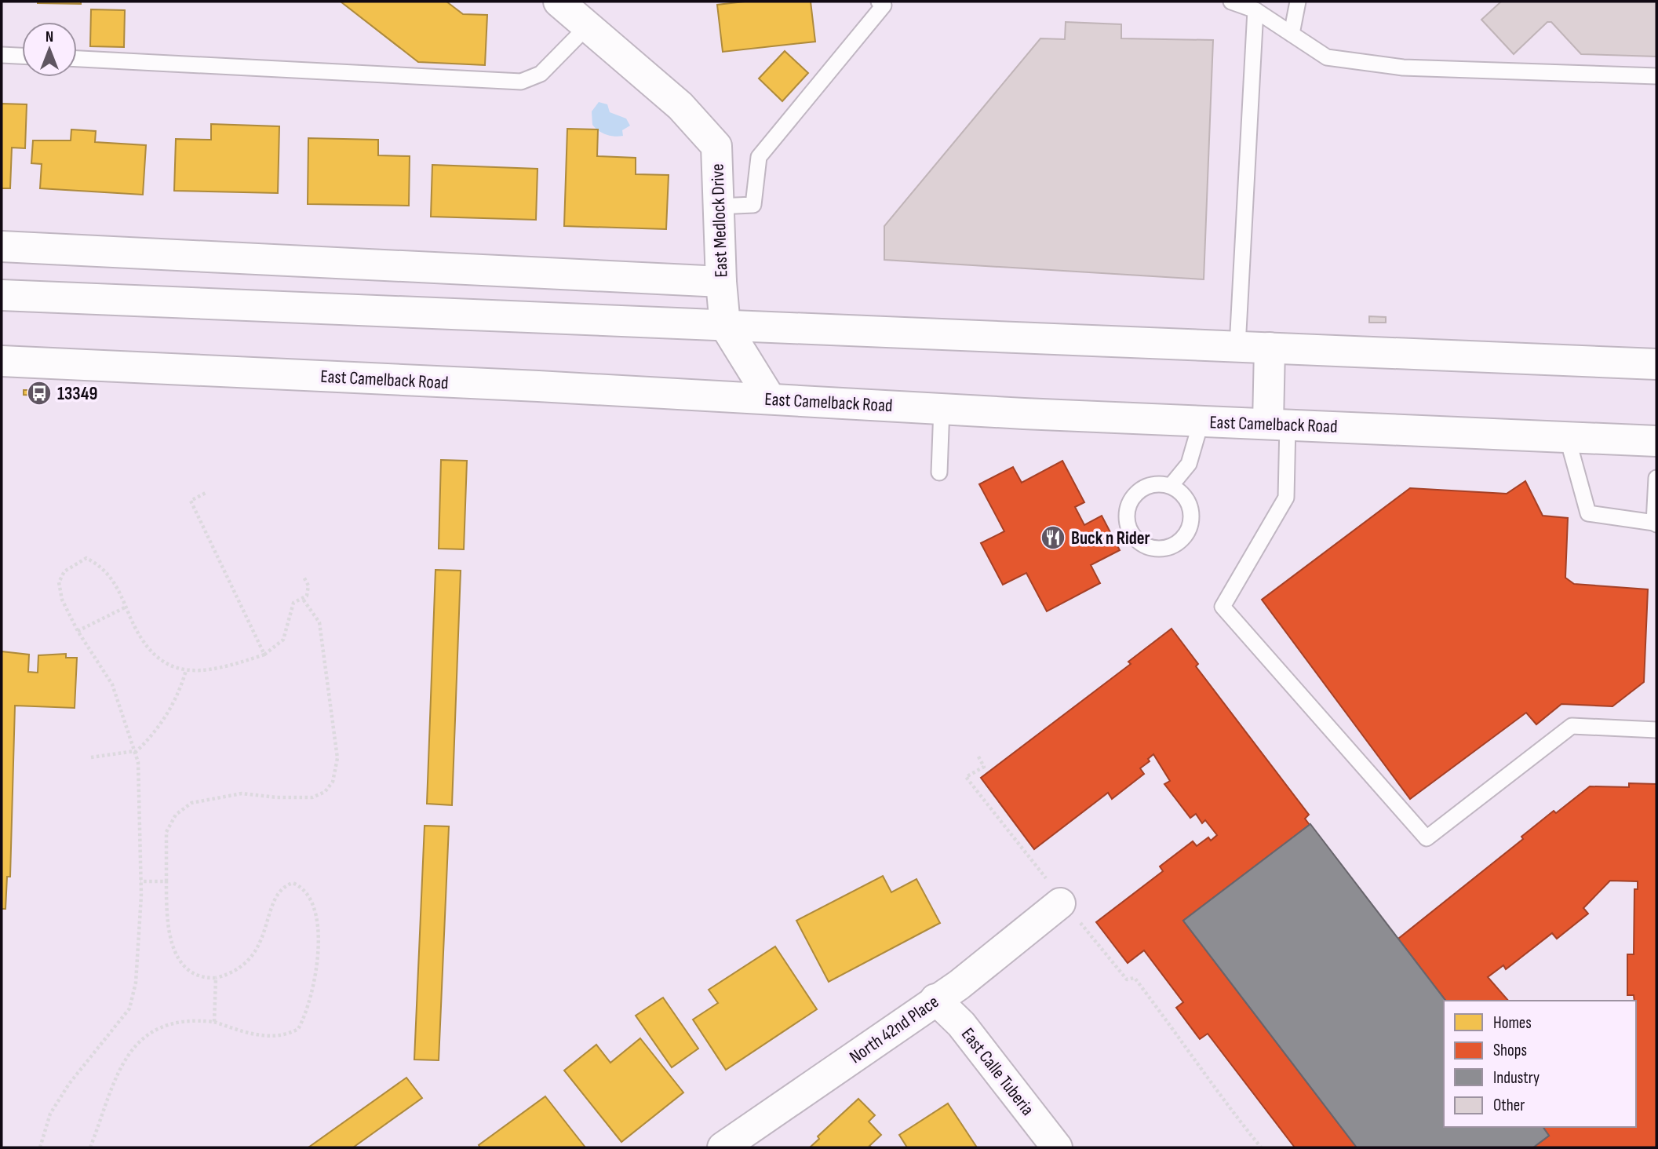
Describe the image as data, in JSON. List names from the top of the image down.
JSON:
{
  "streets": {
    "main road": [
      "East Medlock Drive",
      "East Camelback Road",
      "North 42nd Place",
      "East Calle Tuberia"
    ]
  },
  "crossings": [
    ["East Medlock Drive", "East Camelback Road"],
    ["North 42nd Place", "East Calle Tuberia"]
  ],
  "places": {
    "bus stop": ["13349"],
    "restaurant": ["Buck n Rider"]
  },
  "legend": [
    "Homes",
    "Shops",
    "Industry",
    "Other"
  ],
  "north": "top"
}
